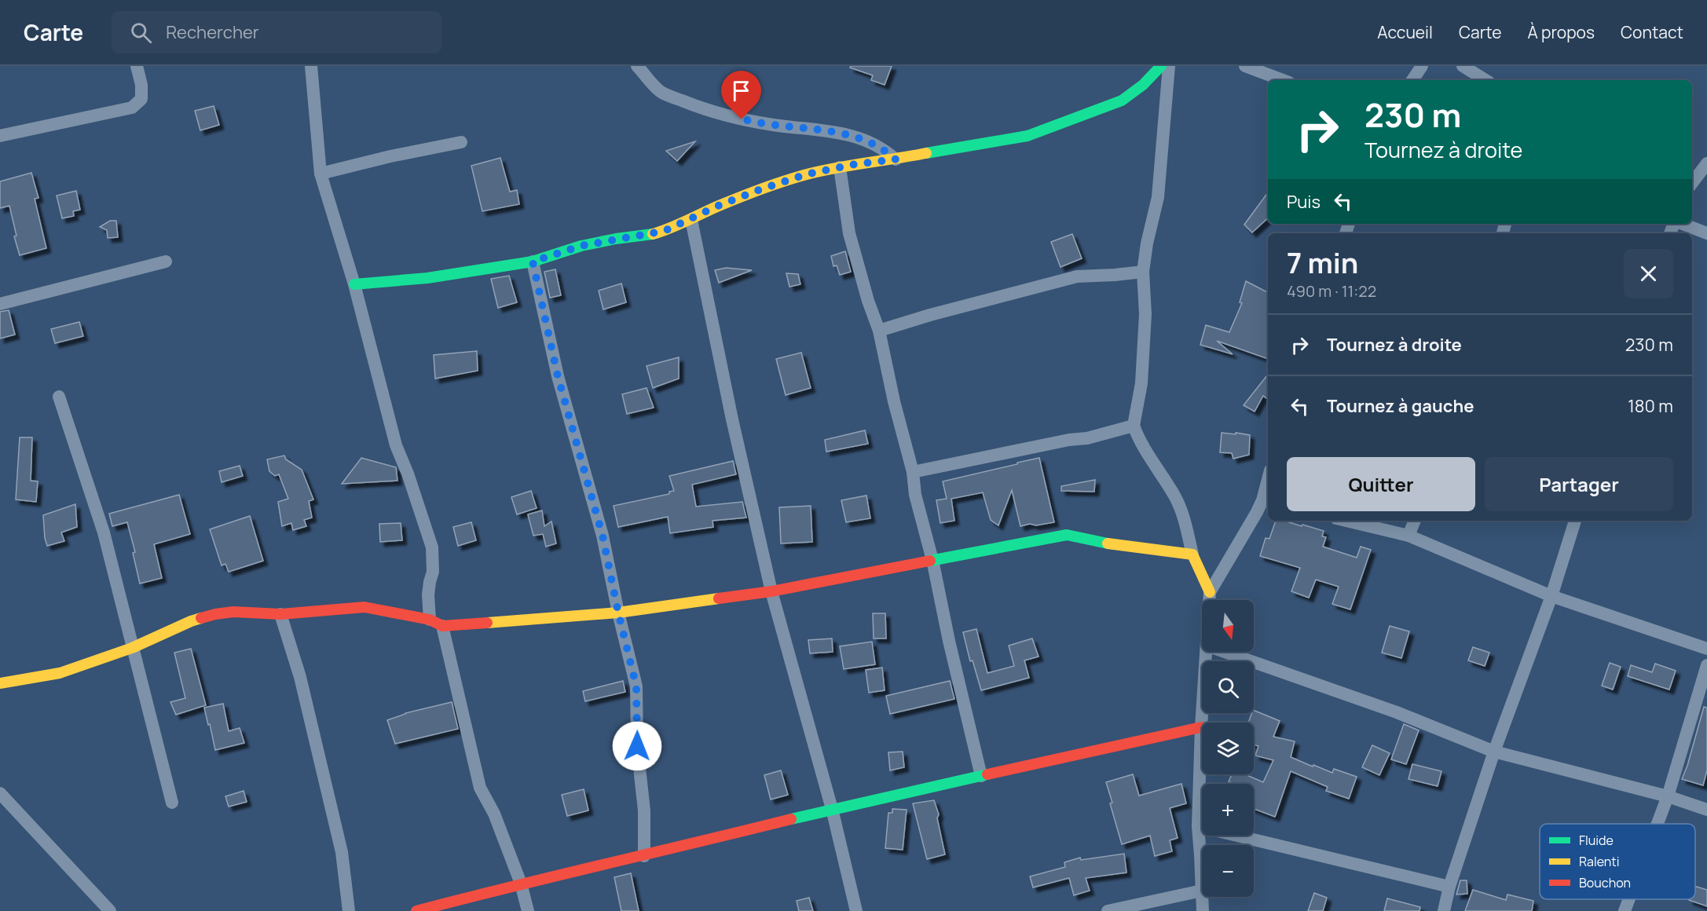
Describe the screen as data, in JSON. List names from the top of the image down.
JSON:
{
  "legend": ["Fluide", "Ralenti", "Bouchon"],
  "north": "bottom",
  "page": {
    "header": "Carte",
    "search": "Rechercher",
    "nav": [
      "Accueil",
      "Carte",
      "À propos",
      "Contact"
    ],
    "turn": ["230 m", "Tournez à droite"],
    "then": "Puis",
    "heading": ["7 min", "490 m · 11:22"],
    "list": [
      {
        "name": "Tournez à droite",
        "value": "230 m"
      },
      {
        "name": "Tournez à gauche",
        "value": "180 m"
      }
    ],
    "buttons": ["Quitter", "Partager"],
    "map_buttons": ["+", "−"]
  }
}
